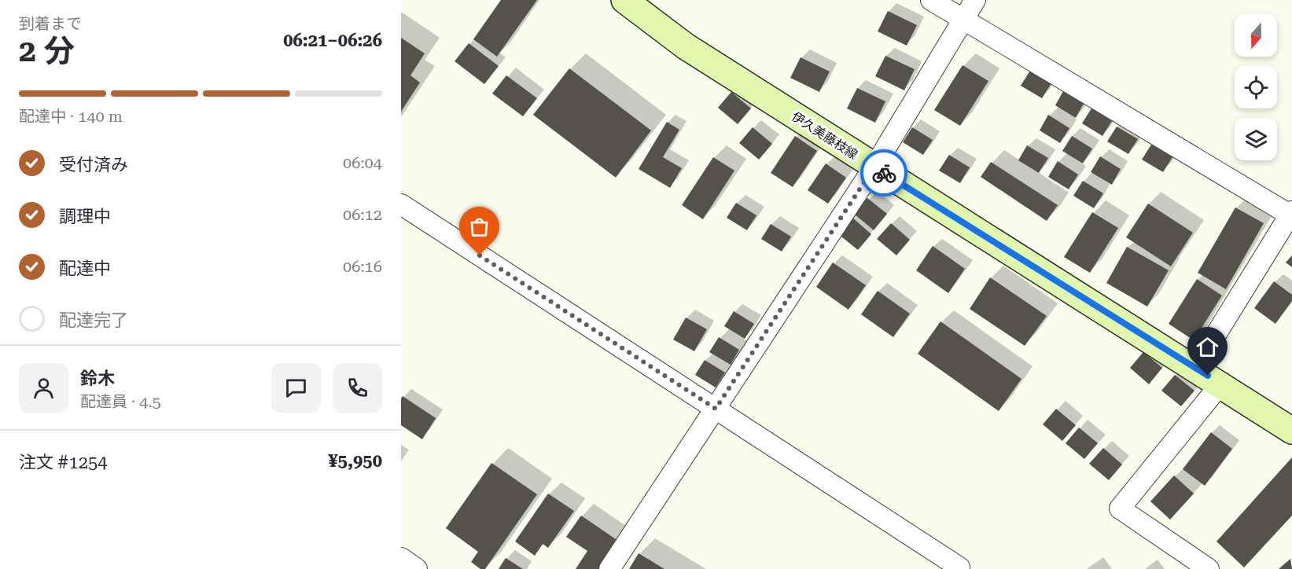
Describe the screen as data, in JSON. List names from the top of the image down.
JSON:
{
  "streets": {
    "main road": ["伊久美藤枝線"]
  },
  "north": "bottom",
  "page": {
    "heading": ["2 分", "到着まで", "06:21–06:26"],
    "panel": [
      "鈴木",
      "配達員 · 4.5",
      "注文 #1254",
      "¥5,950"
    ],
    "bar": "配達中 · 140 m",
    "list": [
      ["受付済み", "06:04"],
      ["調理中", "06:12"],
      ["配達中", "06:16"],
      "配達完了"
    ]
  }
}
